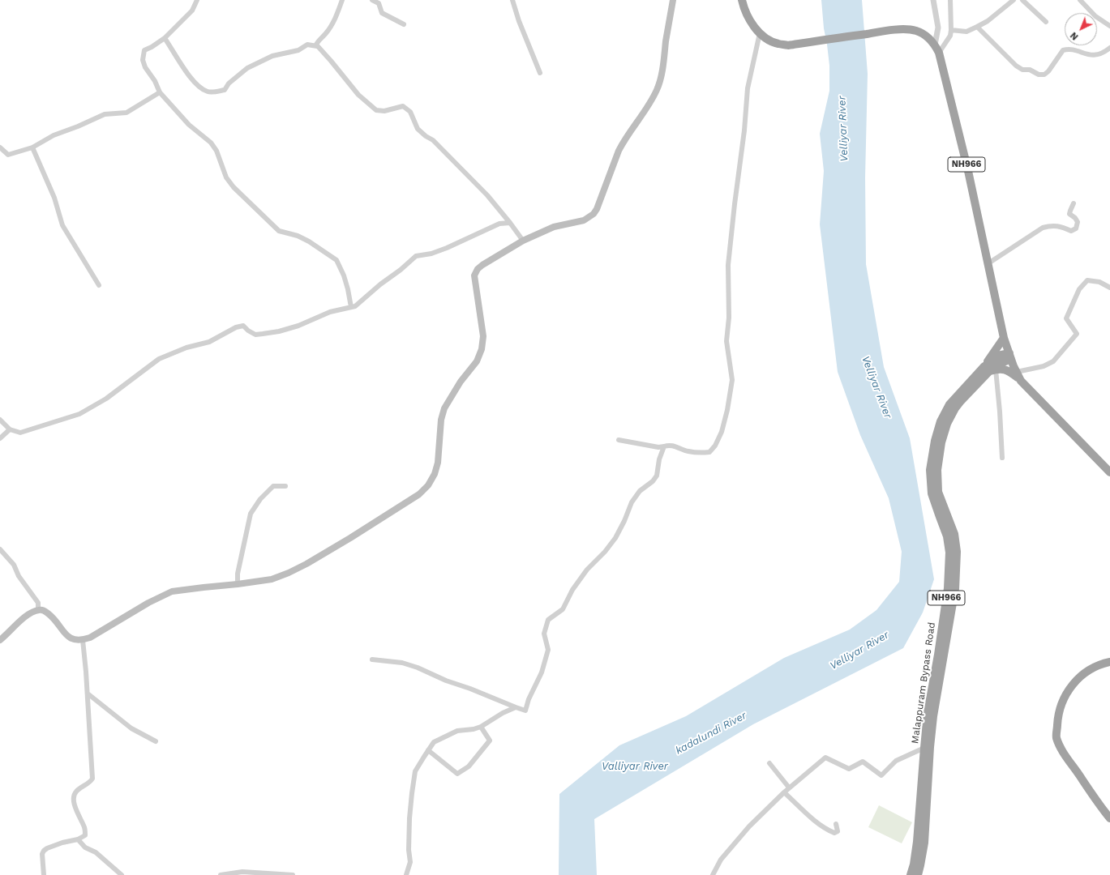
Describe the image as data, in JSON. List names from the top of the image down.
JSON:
{
  "streets": {
    "highway": ["NH966", "Malappuram Bypass Road"]
  },
  "crossings": [
    ["NH966", "Malappuram Bypass Road"]
  ],
  "water": ["Velliyar River", "kadalundi River", "Valliyar River"],
  "north": "bottom left"
}
